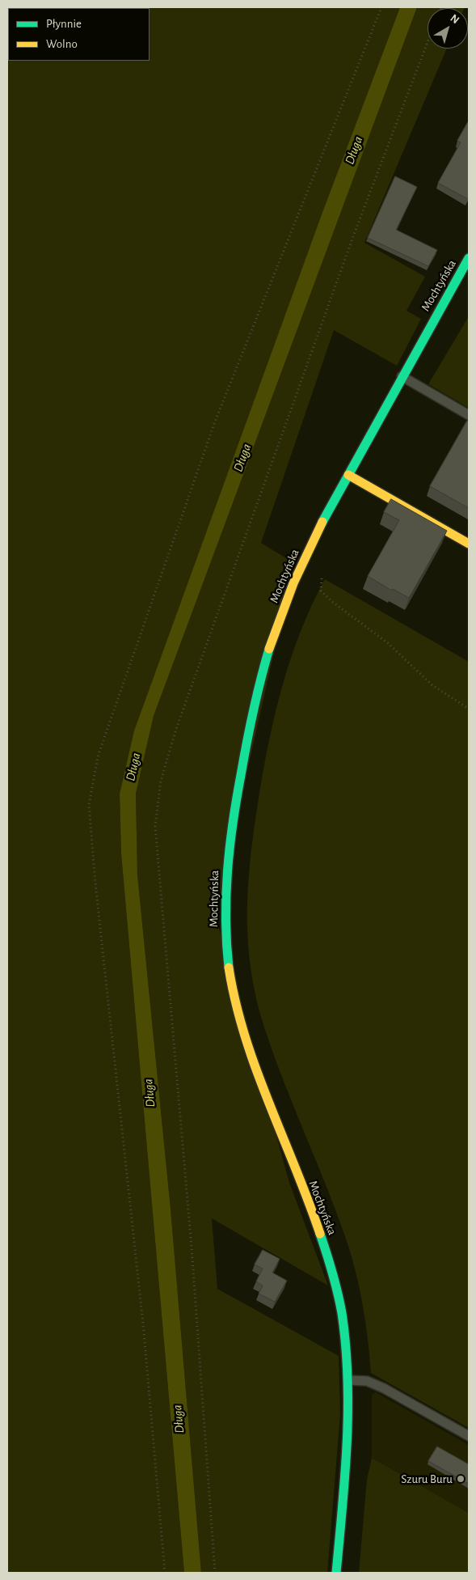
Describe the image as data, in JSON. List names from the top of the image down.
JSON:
{
  "streets": {
    "street": ["Mochtyńska"]
  },
  "water": ["Długa"],
  "places": ["Szuru Buru"],
  "legend": ["Płynnie", "Wolno"],
  "north": "top right"
}
